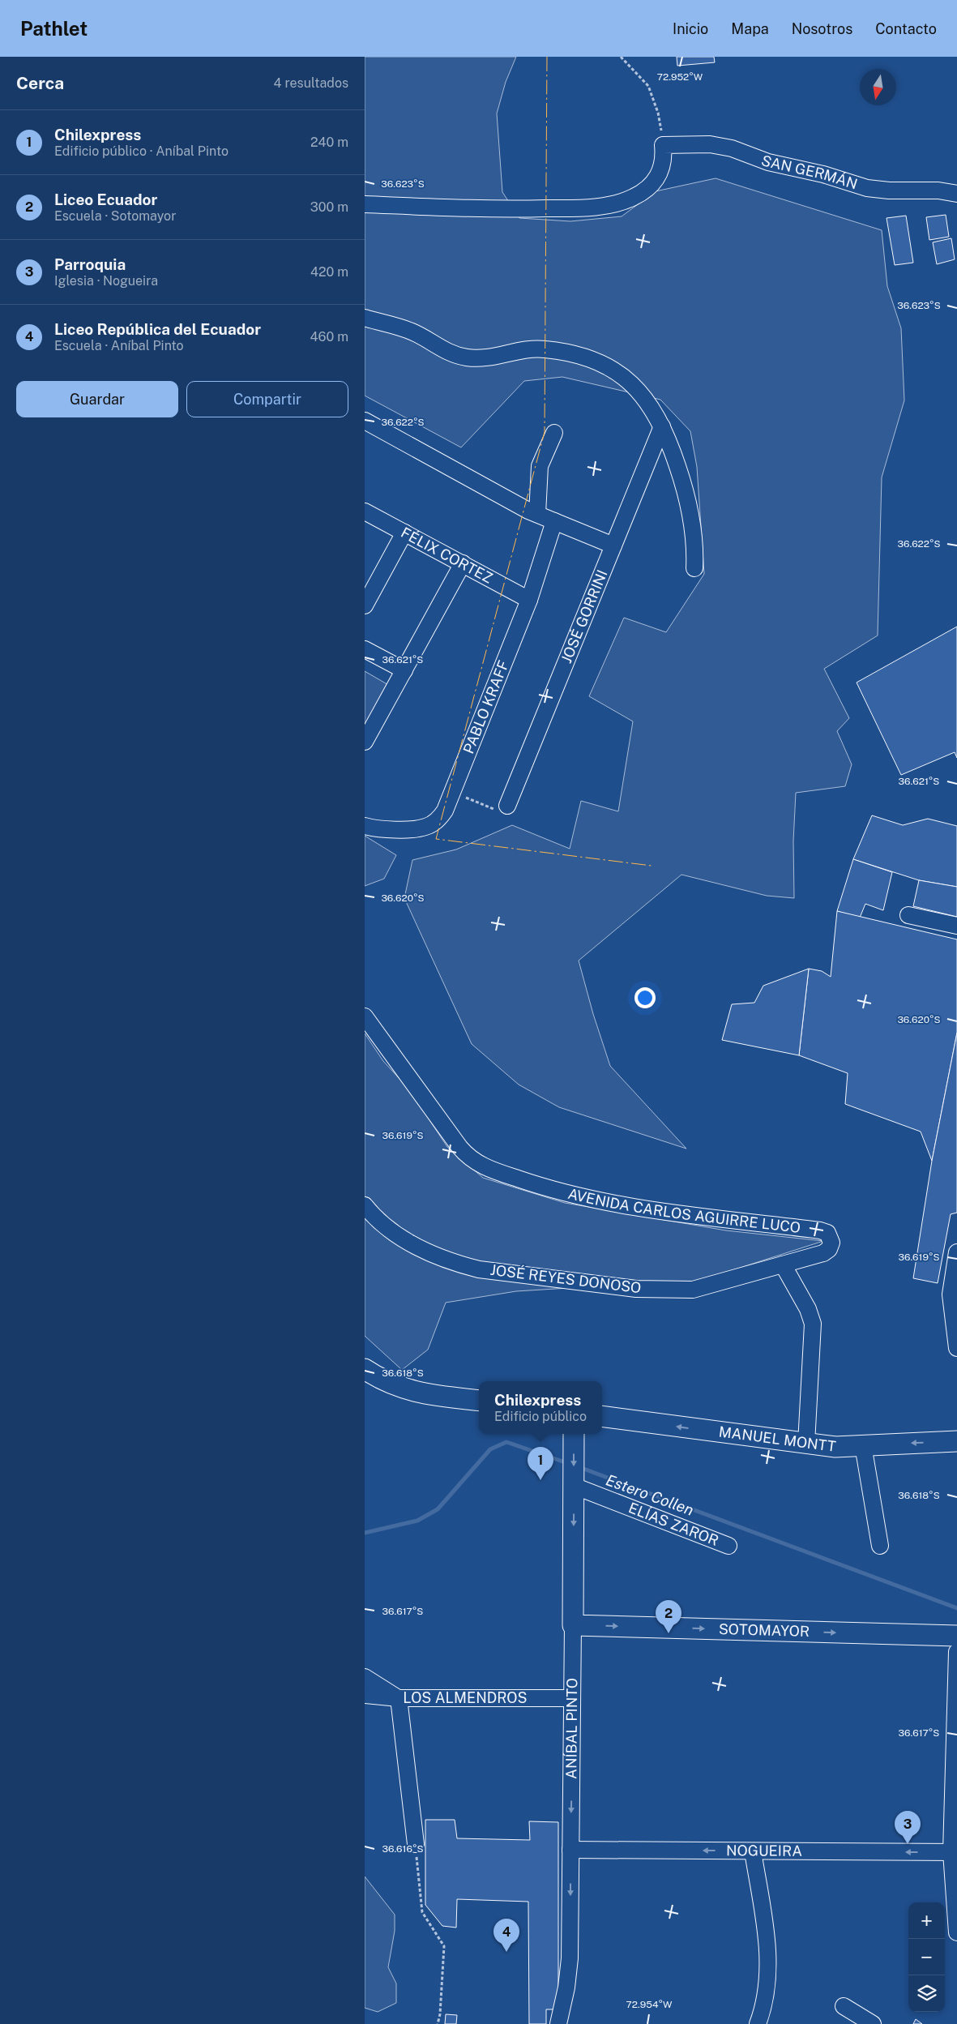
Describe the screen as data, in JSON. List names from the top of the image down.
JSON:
{
  "streets": {
    "main road": ["MANUEL MONTT", "SOTOMAYOR", "ANÍBAL PINTO"],
    "street": [
      "SAN GERMÁN",
      "FÉLIX CORTEZ",
      "JOSÉ GORRINI",
      "PABLO KRAFF",
      "AVENIDA CARLOS AGUIRRE LUCO",
      "JOSÉ REYES DONOSO",
      "ELÍAS ZAROR",
      "LOS ALMENDROS",
      "NOGUEIRA"
    ]
  },
  "crossings": [
    ["FÉLIX CORTEZ", "PABLO KRAFF"],
    ["AVENIDA CARLOS AGUIRRE LUCO", "JOSÉ REYES DONOSO"],
    ["ELÍAS ZAROR", "ANÍBAL PINTO"],
    ["SOTOMAYOR", "ANÍBAL PINTO"],
    ["LOS ALMENDROS", "ANÍBAL PINTO"],
    ["ANÍBAL PINTO", "NOGUEIRA"]
  ],
  "one_way": [
    "MANUEL MONTT",
    "SOTOMAYOR",
    "ANÍBAL PINTO",
    "NOGUEIRA"
  ],
  "water": ["Estero Collen"],
  "north": "bottom",
  "page": {
    "header": "Pathlet",
    "nav": [
      "Inicio",
      "Mapa",
      "Nosotros",
      "Contacto"
    ],
    "heading": ["Cerca", "4 resultados"],
    "list": [
      {
        "mark": "1",
        "name": "Chilexpress",
        "note": "Edificio público · Aníbal Pinto",
        "value": "240 m"
      },
      {
        "mark": "2",
        "name": "Liceo Ecuador",
        "note": "Escuela · Sotomayor",
        "value": "300 m"
      },
      {
        "mark": "3",
        "name": "Parroquia",
        "note": "Iglesia · Nogueira",
        "value": "420 m"
      },
      {
        "mark": "4",
        "name": "Liceo República del Ecuador",
        "note": "Escuela · Aníbal Pinto",
        "value": "460 m"
      }
    ],
    "buttons": ["Guardar", "Compartir"],
    "popup": ["Chilexpress", "Edificio público"],
    "pins": [
      "1",
      "2",
      "3",
      "4"
    ],
    "map_buttons": ["+", "−"]
  },
  "coordinates": [
    "72.952°W",
    "36.623°S",
    "36.622°S",
    "36.621°S",
    "36.620°S",
    "36.619°S",
    "36.618°S",
    "36.617°S",
    "36.616°S",
    "72.954°W"
  ]
}
